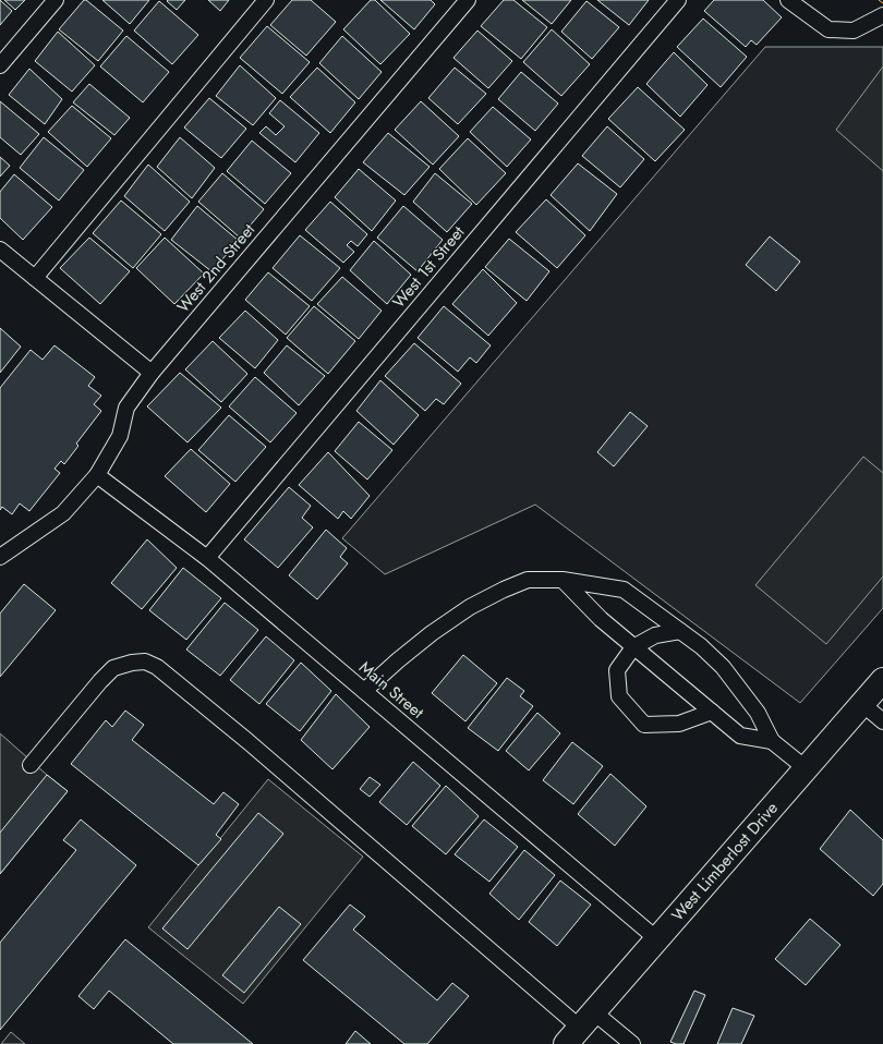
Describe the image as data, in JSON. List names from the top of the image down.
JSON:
{
  "streets": {
    "street": ["West Limberlost Drive"],
    "lane": ["West 1st Street", "West 2nd Street", "Main Street"]
  },
  "crossings": [
    ["West 1st Street", "Main Street"],
    ["West 2nd Street", "Main Street"],
    ["Main Street", "West Limberlost Drive"]
  ]
}
